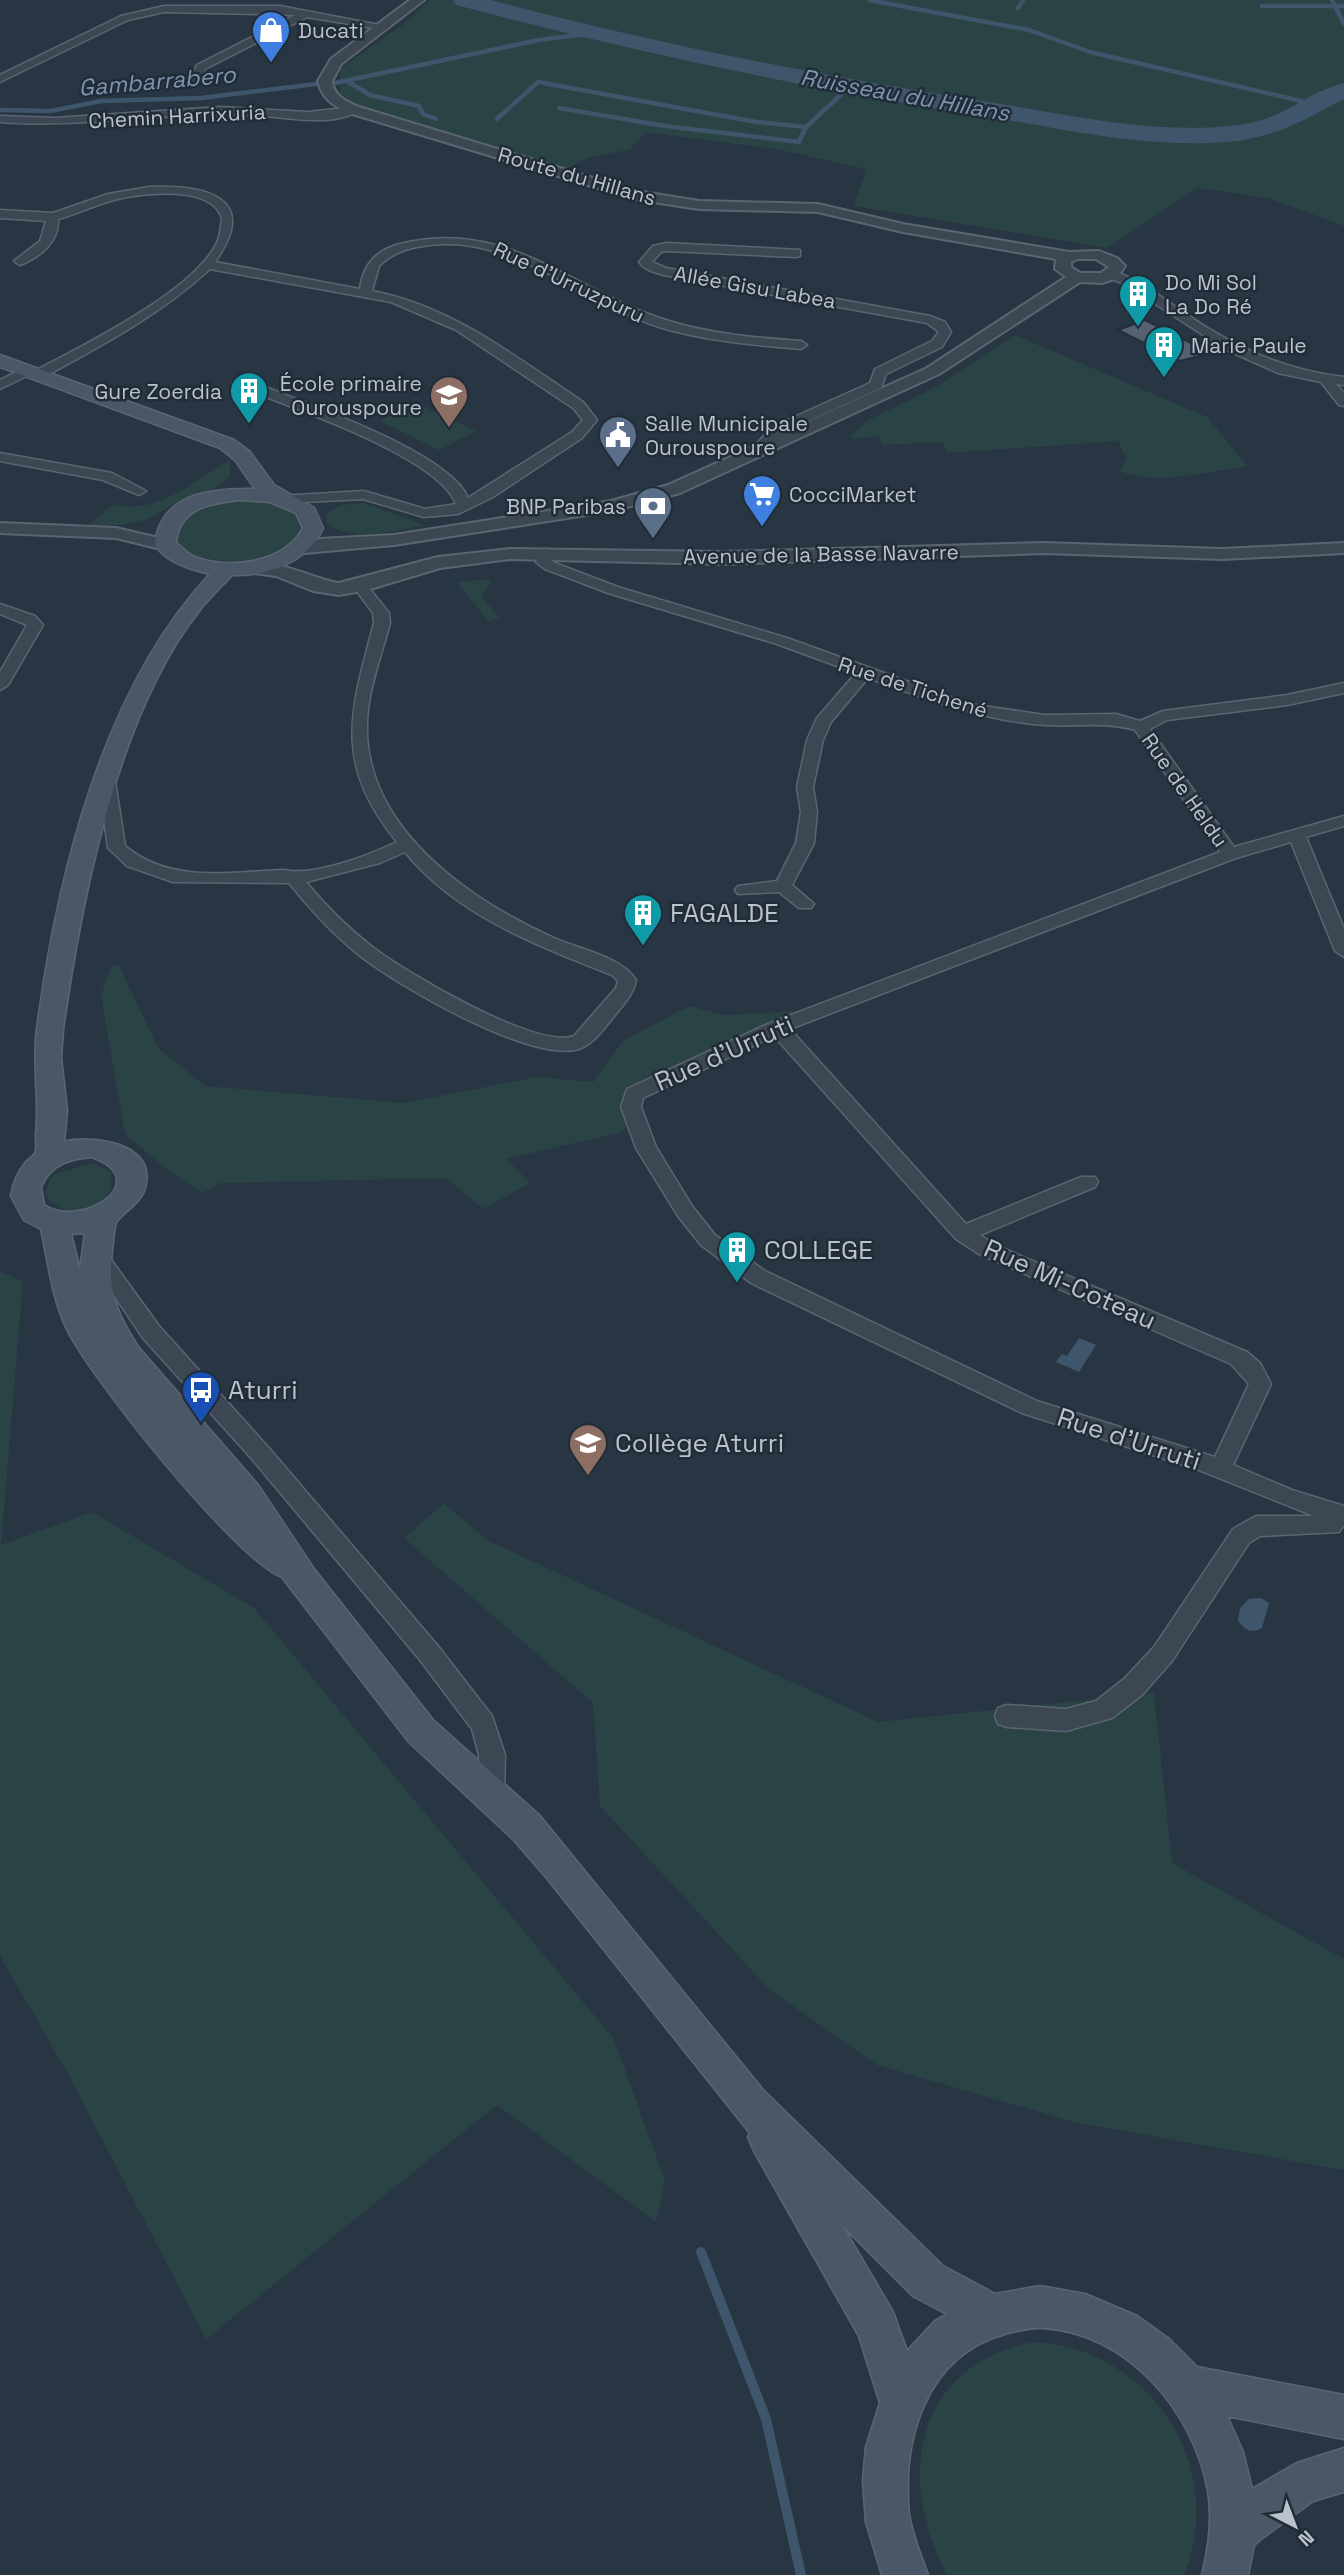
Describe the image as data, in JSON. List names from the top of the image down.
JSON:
{
  "streets": {
    "street": [
      "Chemin Harrixuria",
      "Route du Hillans",
      "Rue d'Urruzpuru",
      "Allée Gisu Labea",
      "Avenue de la Basse Navarre",
      "Rue de Tichené",
      "Rue de Heldu",
      "Rue d'Urruti",
      "Rue Mi-Coteau"
    ]
  },
  "crossings": [
    ["Chemin Harrixuria", "Route du Hillans"],
    ["Avenue de la Basse Navarre", "Rue de Tichené"],
    ["Rue de Tichené", "Rue de Heldu"],
    ["Rue de Heldu", "Rue d'Urruti"],
    ["Rue d'Urruti", "Rue Mi-Coteau"]
  ],
  "water": ["Gambarrabero", "Ruisseau du Hillans"],
  "places": {
    "shop": ["Ducati"],
    "building": [
      "Do Mi Sol La Do Ré",
      "Marie Paule",
      "Gure Zoerdia",
      "FAGALDE",
      "COLLEGE"
    ],
    "school or university": ["École primaire Ourouspoure", "Collège Aturri"],
    "public building": ["Salle Municipale Ourouspoure"],
    "supermarket": ["CocciMarket"],
    "bank": ["BNP Paribas"],
    "bus stop": ["Aturri"]
  },
  "north": "bottom right"
}
